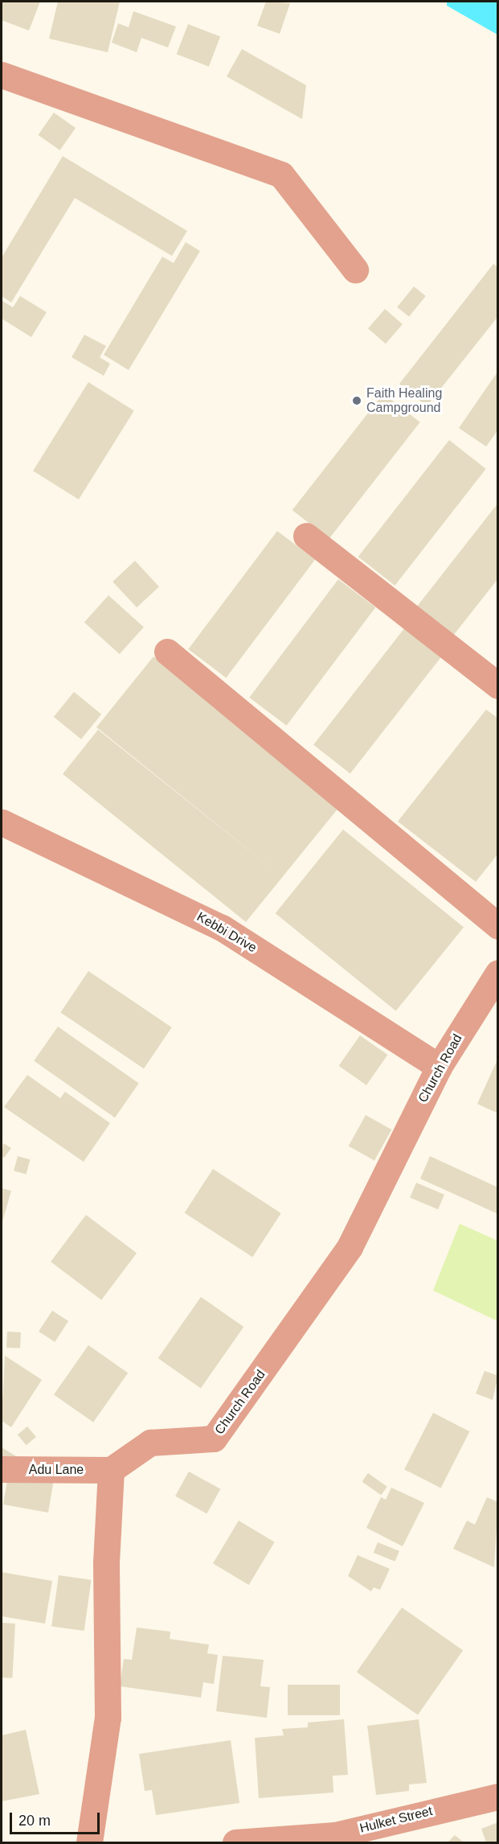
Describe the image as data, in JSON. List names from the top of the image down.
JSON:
{
  "streets": {
    "street": [
      "Kebbi Drive",
      "Church Road",
      "Adu Lane",
      "Hulket Street"
    ]
  },
  "crossings": [
    ["Kebbi Drive", "Church Road"],
    ["Church Road", "Adu Lane"]
  ],
  "places": ["Faith Healing Campground"],
  "scale_bar": "20 m"
}
